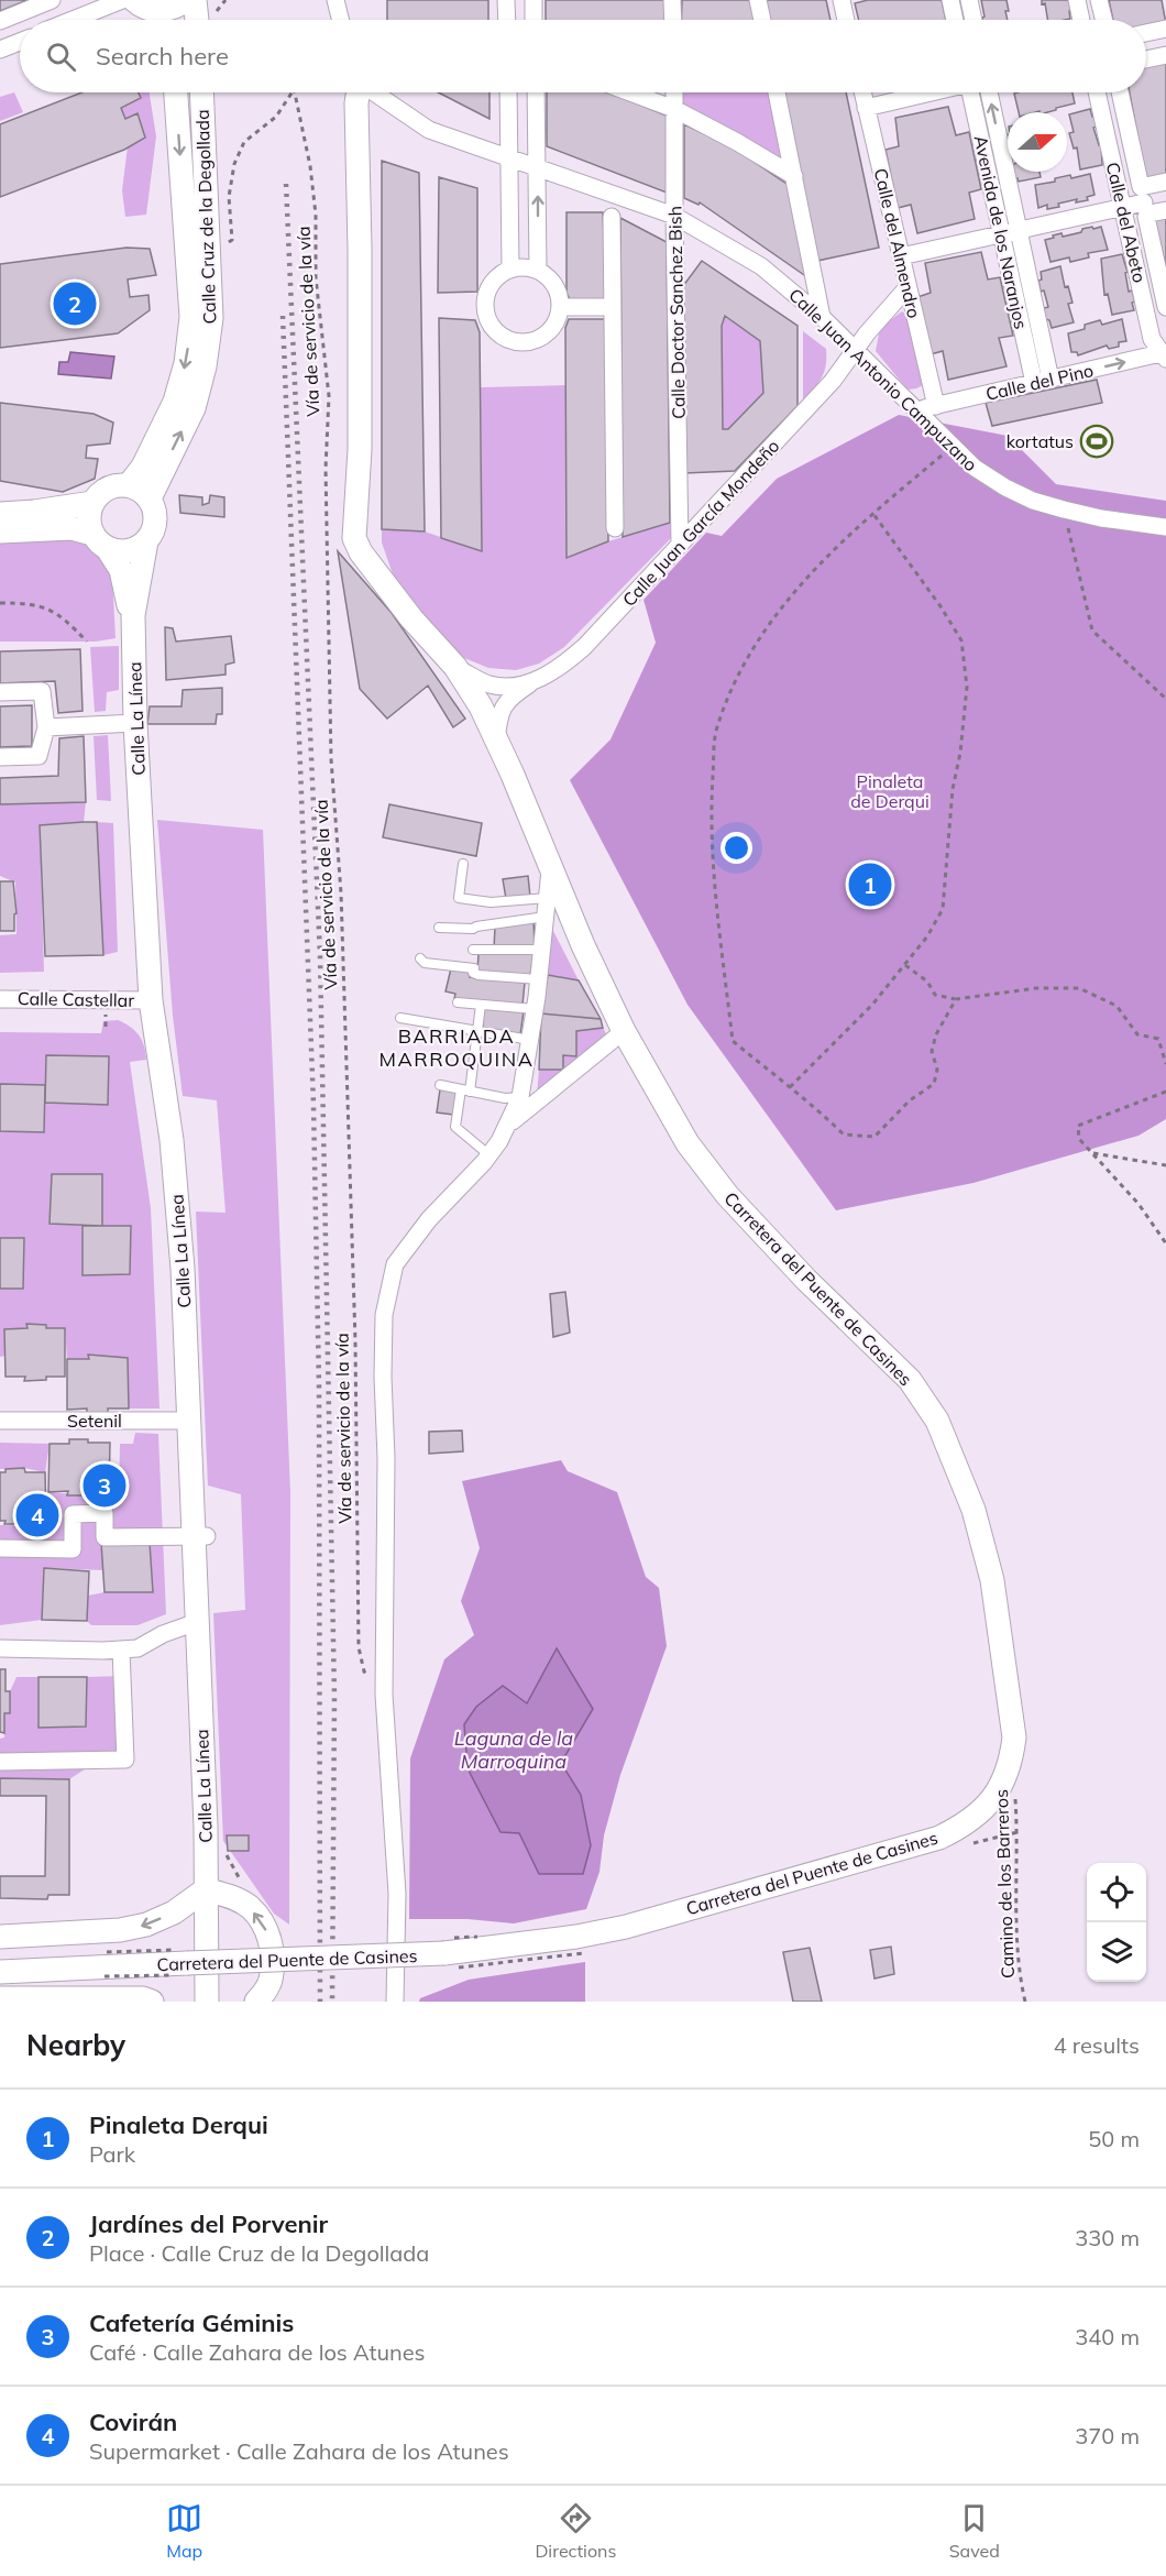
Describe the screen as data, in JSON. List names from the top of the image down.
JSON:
{
  "streets": {
    "street": [
      "Calle Cruz de la Degollada",
      "Calle del Abeto",
      "Avenida de los Naranjos",
      "Calle del Almendro",
      "Calle Doctor Sanchez Bish",
      "Calle Juan Antonio Campuzano",
      "Calle del Pino",
      "Calle Juan García Mondeño",
      "Calle La Línea",
      "Calle Castellar",
      "Carretera del Puente de Casines",
      "Setenil"
    ],
    "path": ["Vía de servicio de la vía", "Camino de los Barreros"]
  },
  "crossings": [
    ["Calle Cruz de la Degollada", "Calle La Línea"],
    ["Calle del Abeto", "Calle del Pino"],
    ["Avenida de los Naranjos", "Calle del Pino"],
    ["Calle del Almendro", "Calle del Pino"],
    ["Calle del Almendro", "Calle Juan García Mondeño"],
    ["Calle Doctor Sanchez Bish", "Calle Juan Antonio Campuzano"],
    ["Calle Doctor Sanchez Bish", "Calle Juan García Mondeño"],
    ["Calle Juan Antonio Campuzano", "Calle del Pino"],
    ["Calle Juan Antonio Campuzano", "Calle Juan García Mondeño"],
    ["Calle Juan García Mondeño", "Carretera del Puente de Casines"],
    ["Calle La Línea", "Calle Castellar"],
    ["Calle La Línea", "Setenil"]
  ],
  "one_way": ["Calle del Pino"],
  "districts": ["BARRIADA MARROQUINA"],
  "water": ["Laguna de la Marroquina"],
  "parks": ["Pinaleta de Derqui"],
  "places": {
    "sports": ["kortatus"]
  },
  "north": "right",
  "page": {
    "search": "Search here",
    "pins": [
      "2",
      "1",
      "3",
      "4"
    ],
    "heading": ["Nearby", "4 results"],
    "list": [
      {
        "mark": "1",
        "name": "Pinaleta Derqui",
        "note": "Park",
        "value": "50 m"
      },
      {
        "mark": "2",
        "name": "Jardínes del Porvenir",
        "note": "Place · Calle Cruz de la Degollada",
        "value": "330 m"
      },
      {
        "mark": "3",
        "name": "Cafetería Géminis",
        "note": "Café · Calle Zahara de los Atunes",
        "value": "340 m"
      },
      {
        "mark": "4",
        "name": "Covirán",
        "note": "Supermarket · Calle Zahara de los Atunes",
        "value": "370 m"
      }
    ],
    "nav": ["Map", "Directions", "Saved"]
  }
}
